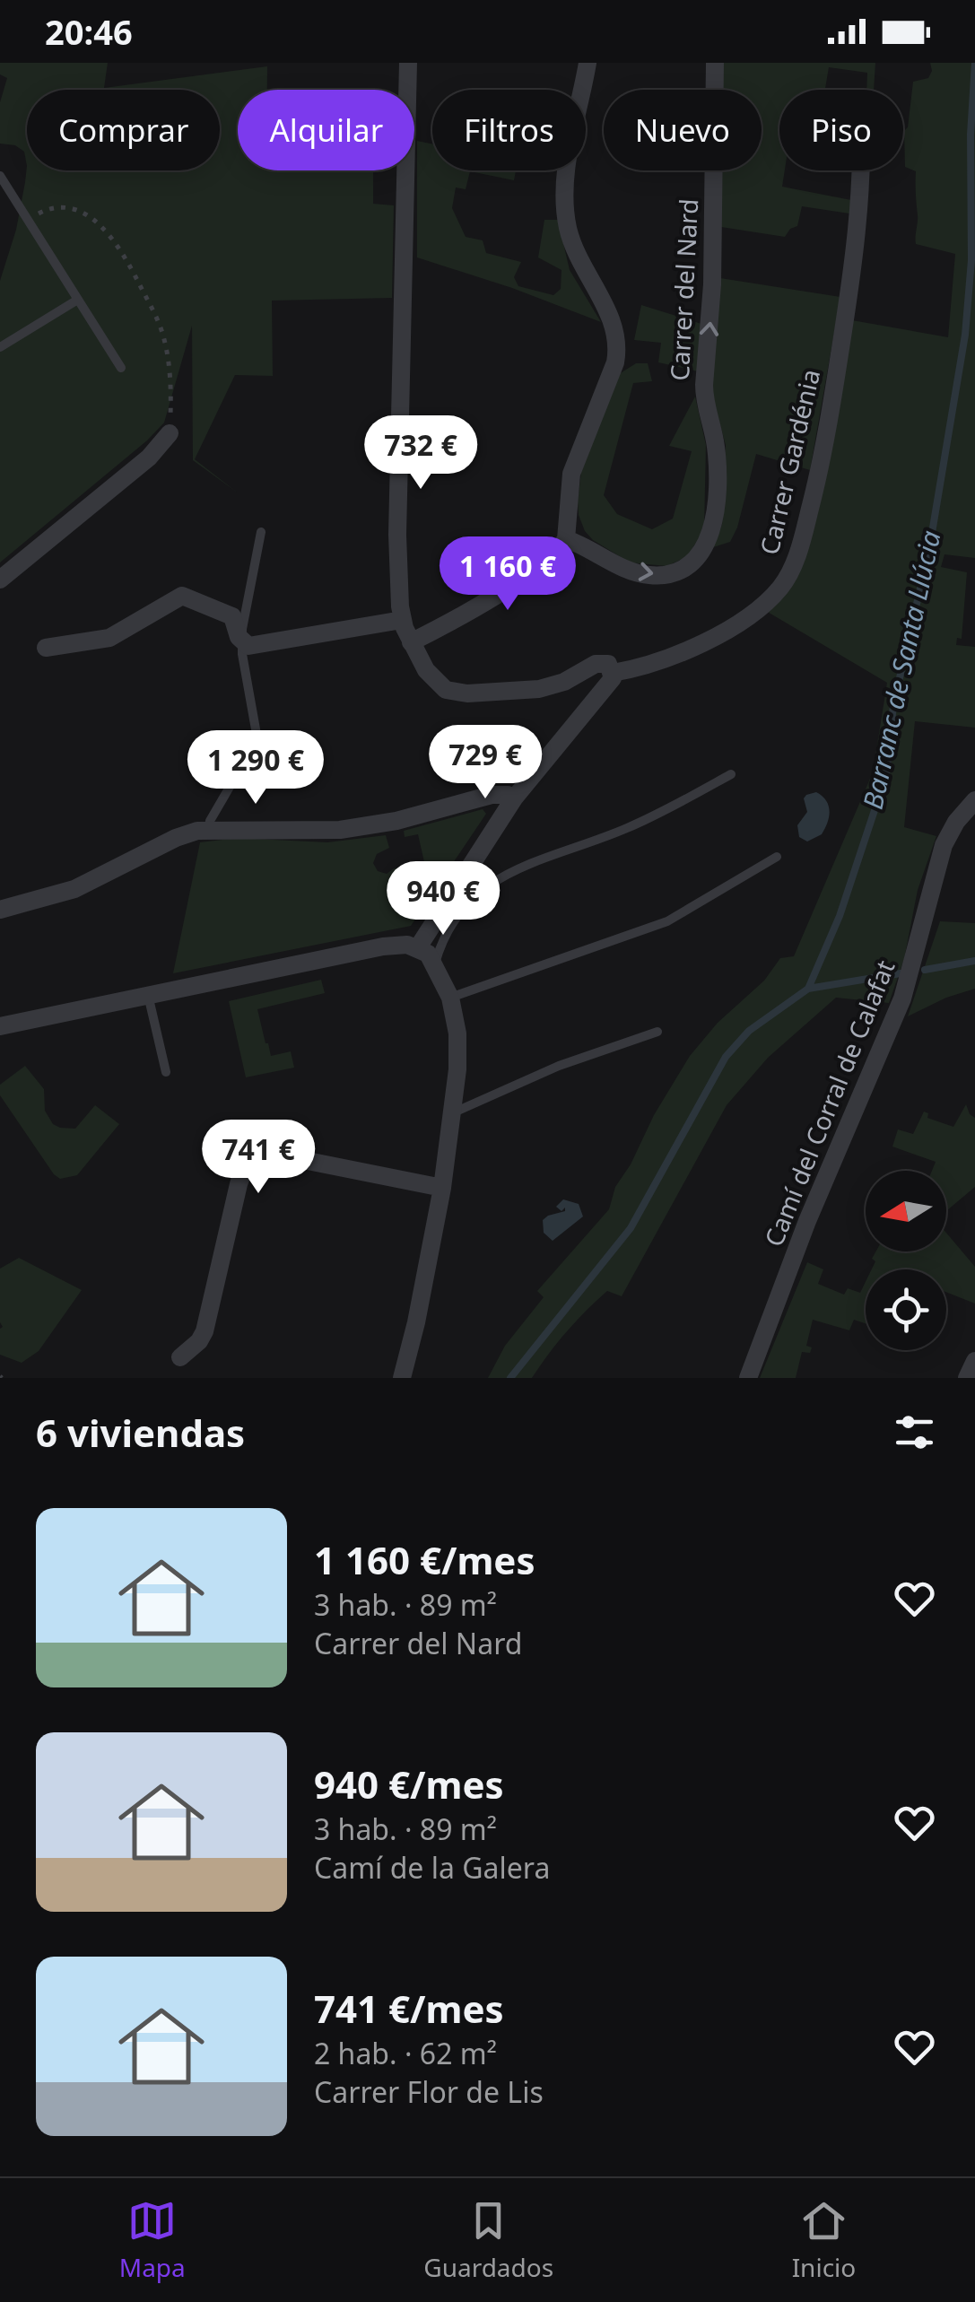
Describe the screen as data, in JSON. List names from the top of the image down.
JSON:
{
  "streets": {
    "street": ["Carrer del Nard", "Carrer Gardénia", "Camí del Corral de Calafat"]
  },
  "water": ["Barranc de Santa Llúcia"],
  "north": "left",
  "page": {
    "status": "20:46",
    "chip": [
      "Comprar",
      "Alquilar",
      "Filtros",
      "Nuevo",
      "Piso"
    ],
    "price": [
      "732 €",
      "1 160 €",
      "729 €",
      "1 290 €",
      "940 €",
      "741 €"
    ],
    "heading": "6 viviendas",
    "list": [
      {
        "name": "1 160 €/mes",
        "note": "3 hab. · 89 m² · Carrer del Nard"
      },
      {
        "name": "940 €/mes",
        "note": "3 hab. · 89 m² · Camí de la Galera"
      },
      {
        "name": "741 €/mes",
        "note": "2 hab. · 62 m² · Carrer Flor de Lis"
      }
    ],
    "tabs": ["Mapa", "Guardados", "Inicio"]
  }
}
